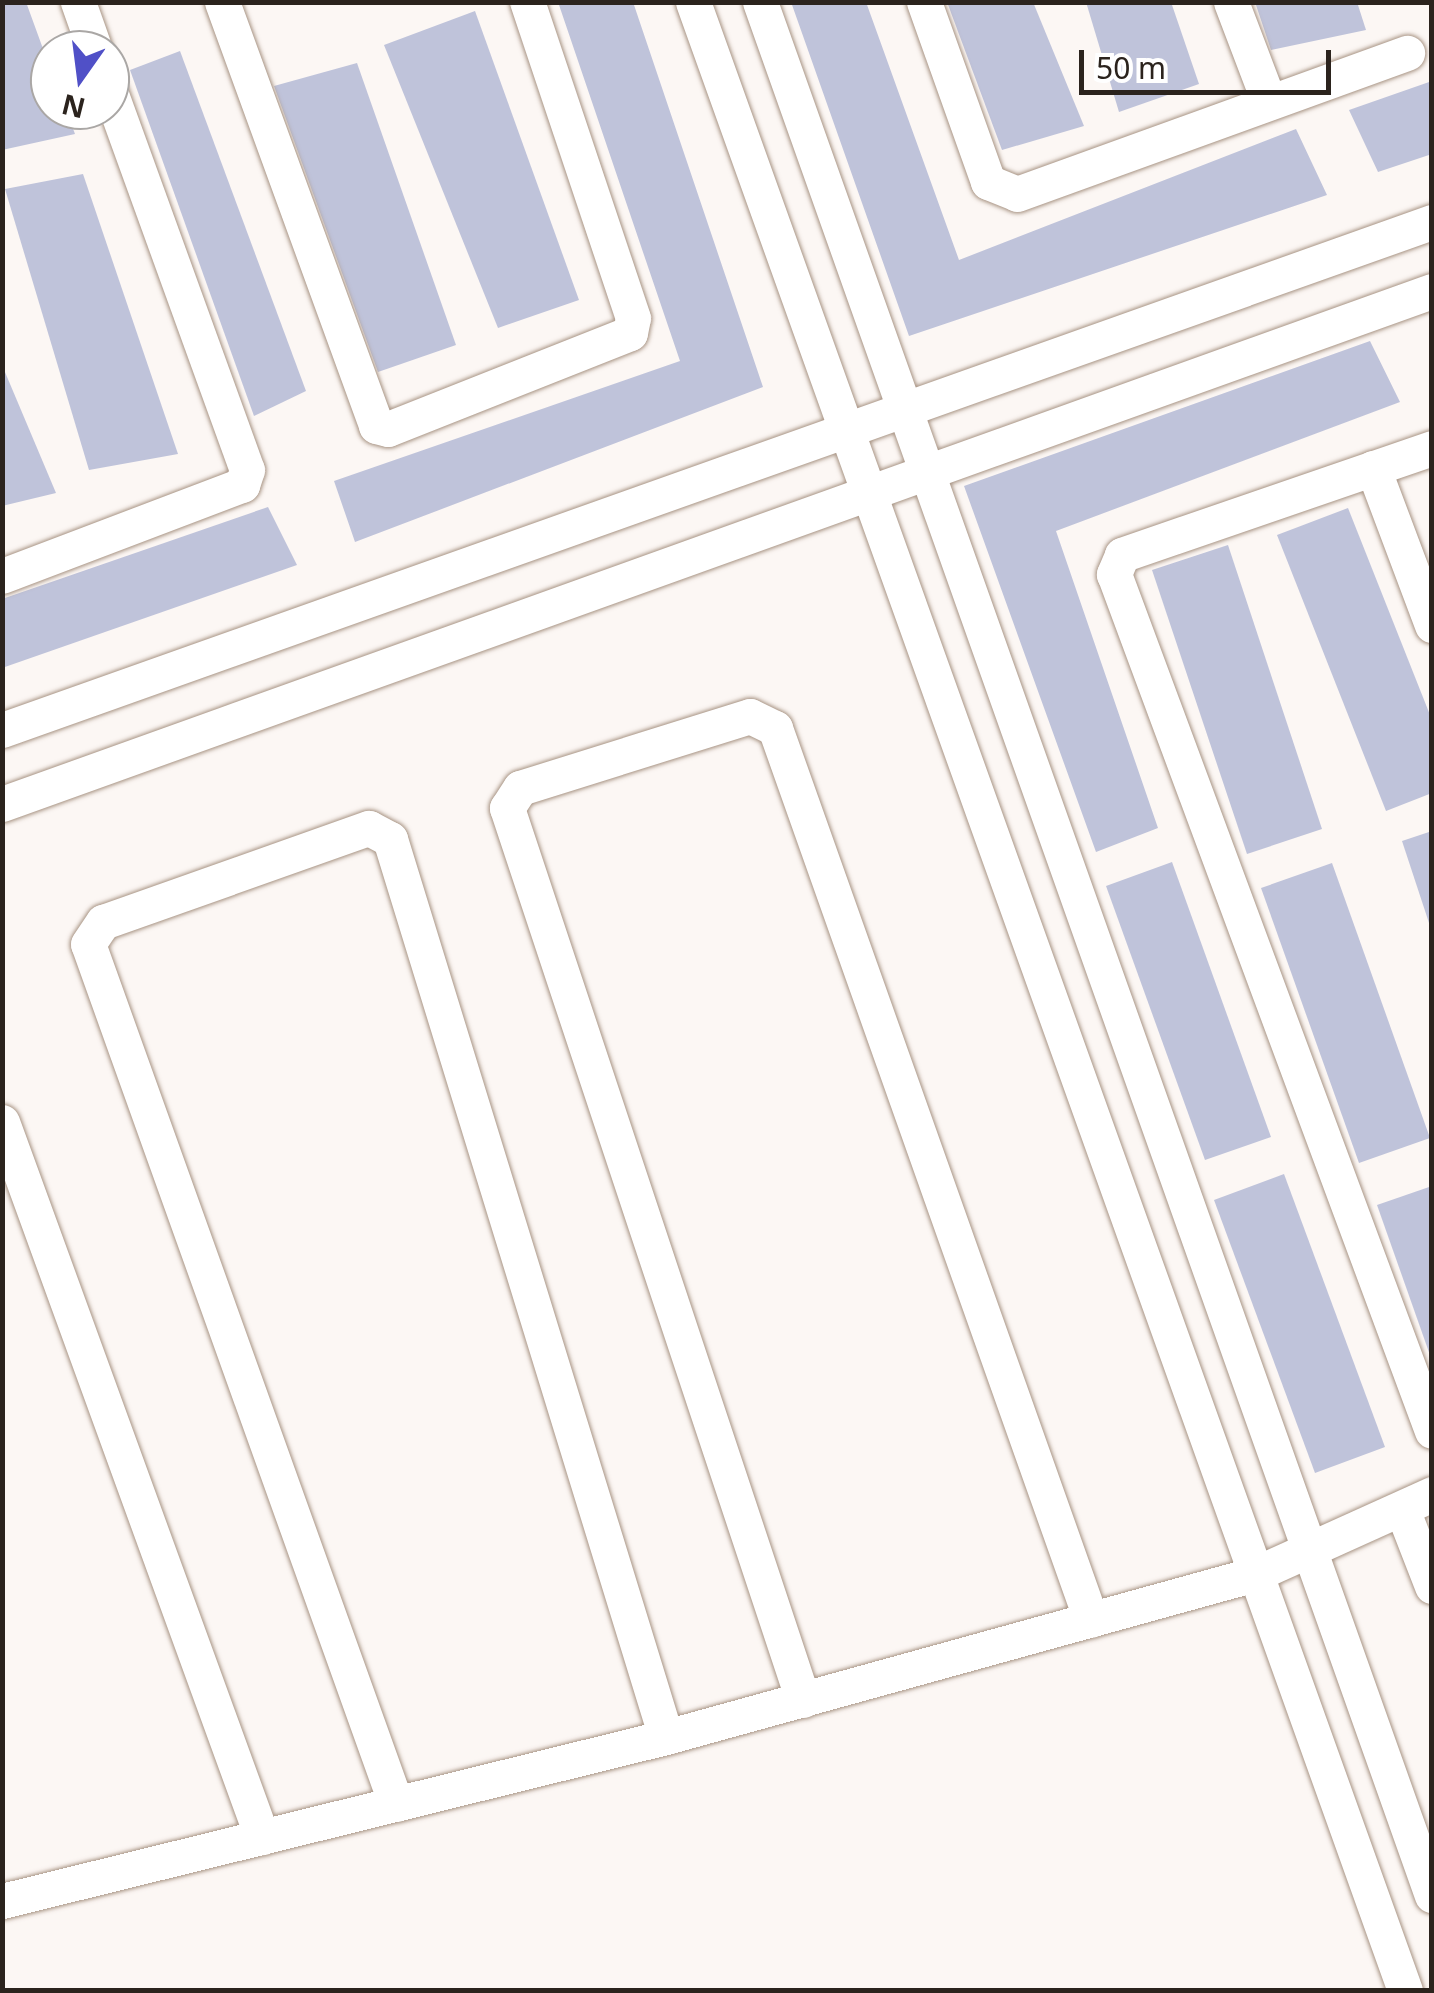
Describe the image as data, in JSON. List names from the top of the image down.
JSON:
{
  "scale_bar": "50 m",
  "north": "bottom"
}
